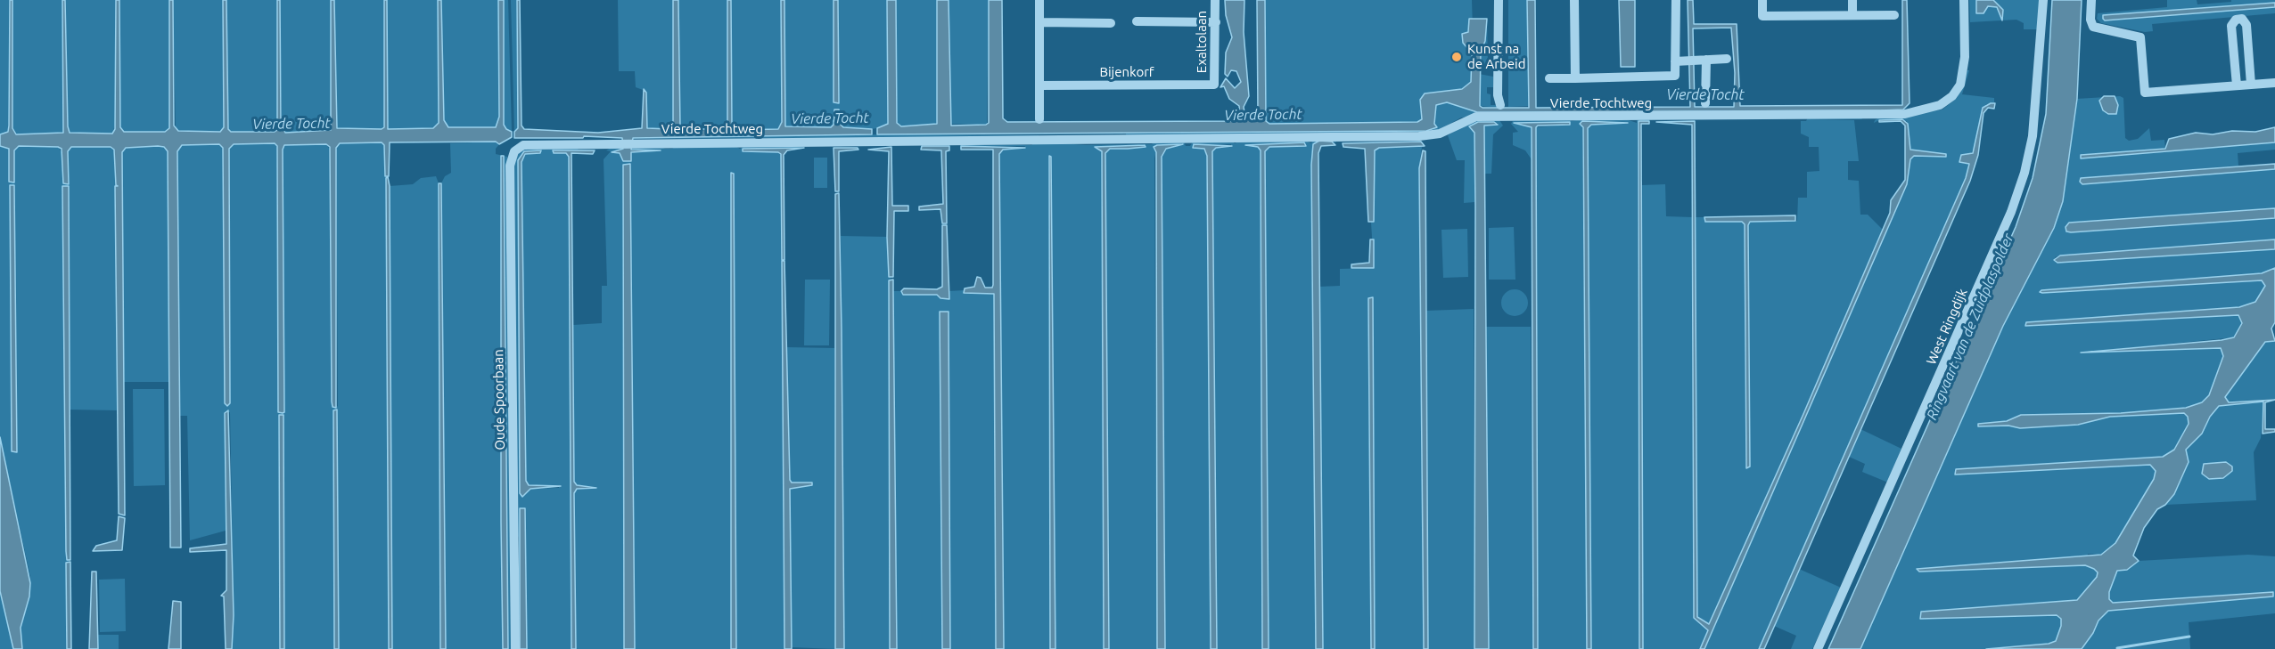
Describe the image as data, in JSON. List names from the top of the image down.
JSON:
{
  "streets": {
    "street": [
      "Exaltolaan",
      "Bijenkorf",
      "Vierde Tochtweg",
      "West Ringdijk",
      "Oude Spoorbaan"
    ]
  },
  "crossings": [
    ["Exaltolaan", "Bijenkorf"],
    ["Vierde Tochtweg", "Oude Spoorbaan"]
  ],
  "water": ["Vierde Tocht", "Ringvaart van de Zuidplaspolder"],
  "places": ["Kunst na de Arbeid"]
}
